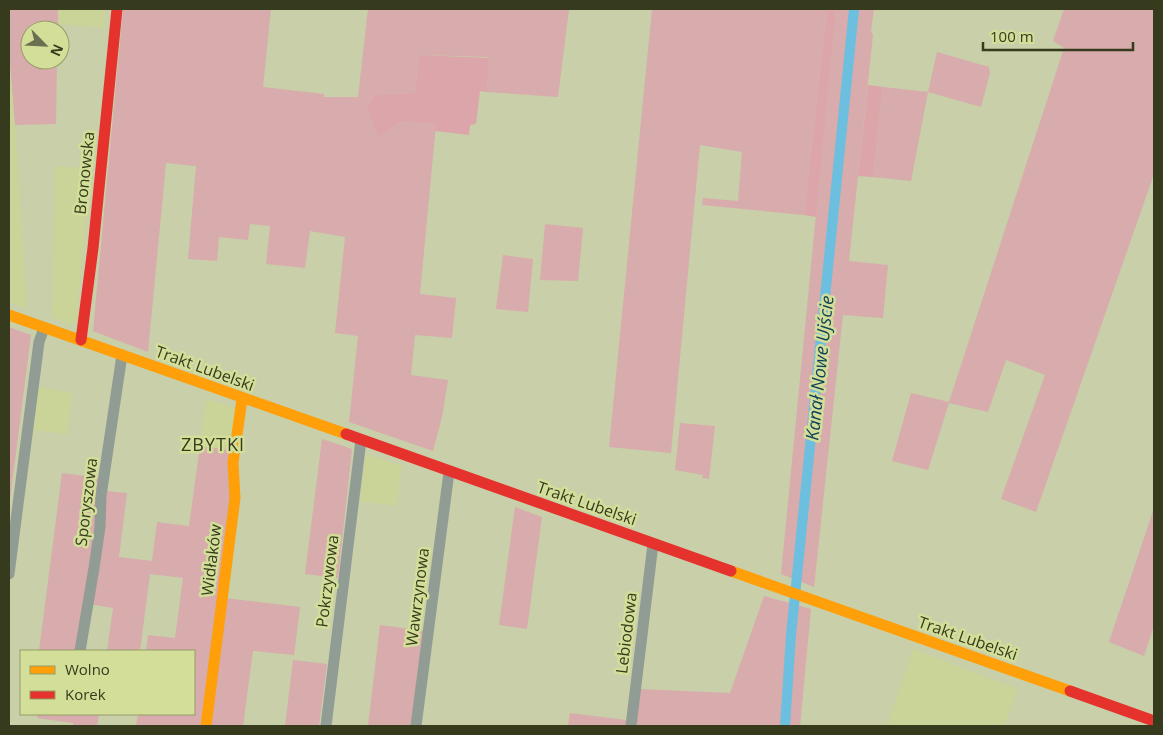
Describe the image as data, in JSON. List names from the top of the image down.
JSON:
{
  "streets": {
    "street": [
      "Bronowska",
      "Trakt Lubelski",
      "Sporyszowa",
      "Widłaków",
      "Pokrzywowa",
      "Wawrzynowa",
      "Lebiodowa"
    ]
  },
  "crossings": [
    ["Bronowska", "Trakt Lubelski"],
    ["Trakt Lubelski", "Sporyszowa"],
    ["Trakt Lubelski", "Widłaków"],
    ["Trakt Lubelski", "Pokrzywowa"],
    ["Trakt Lubelski", "Wawrzynowa"],
    ["Trakt Lubelski", "Lebiodowa"]
  ],
  "districts": ["ZBYTKI"],
  "water": ["Kanał Nowe Ujście"],
  "legend": ["Wolno", "Korek"],
  "scale_bar": "100 m",
  "north": "bottom right"
}
